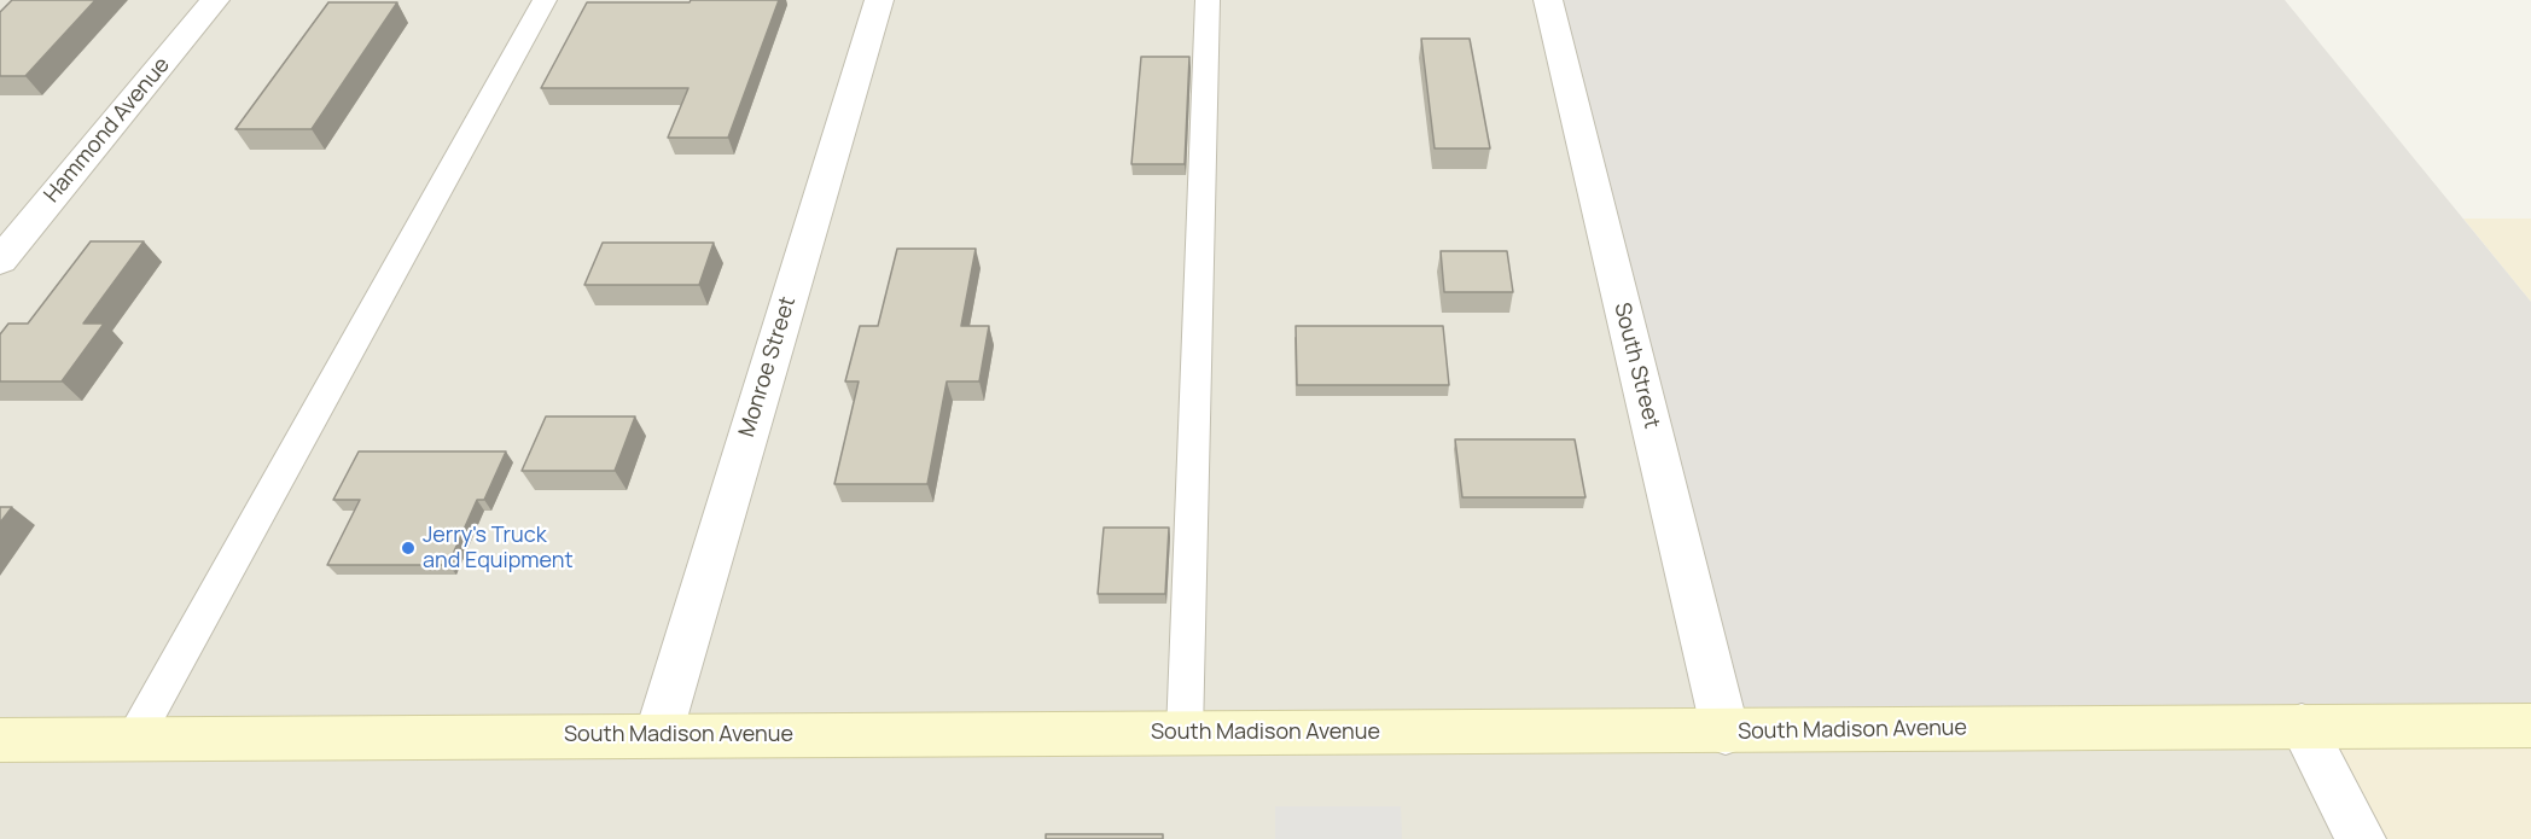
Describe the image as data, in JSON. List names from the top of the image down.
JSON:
{
  "streets": {
    "main road": ["South Madison Avenue"],
    "street": ["Hammond Avenue", "South Street", "Monroe Street"]
  },
  "crossings": [
    ["South Street", "South Madison Avenue"],
    ["Monroe Street", "South Madison Avenue"]
  ],
  "places": ["Jerry's Truck and Equipment"]
}
